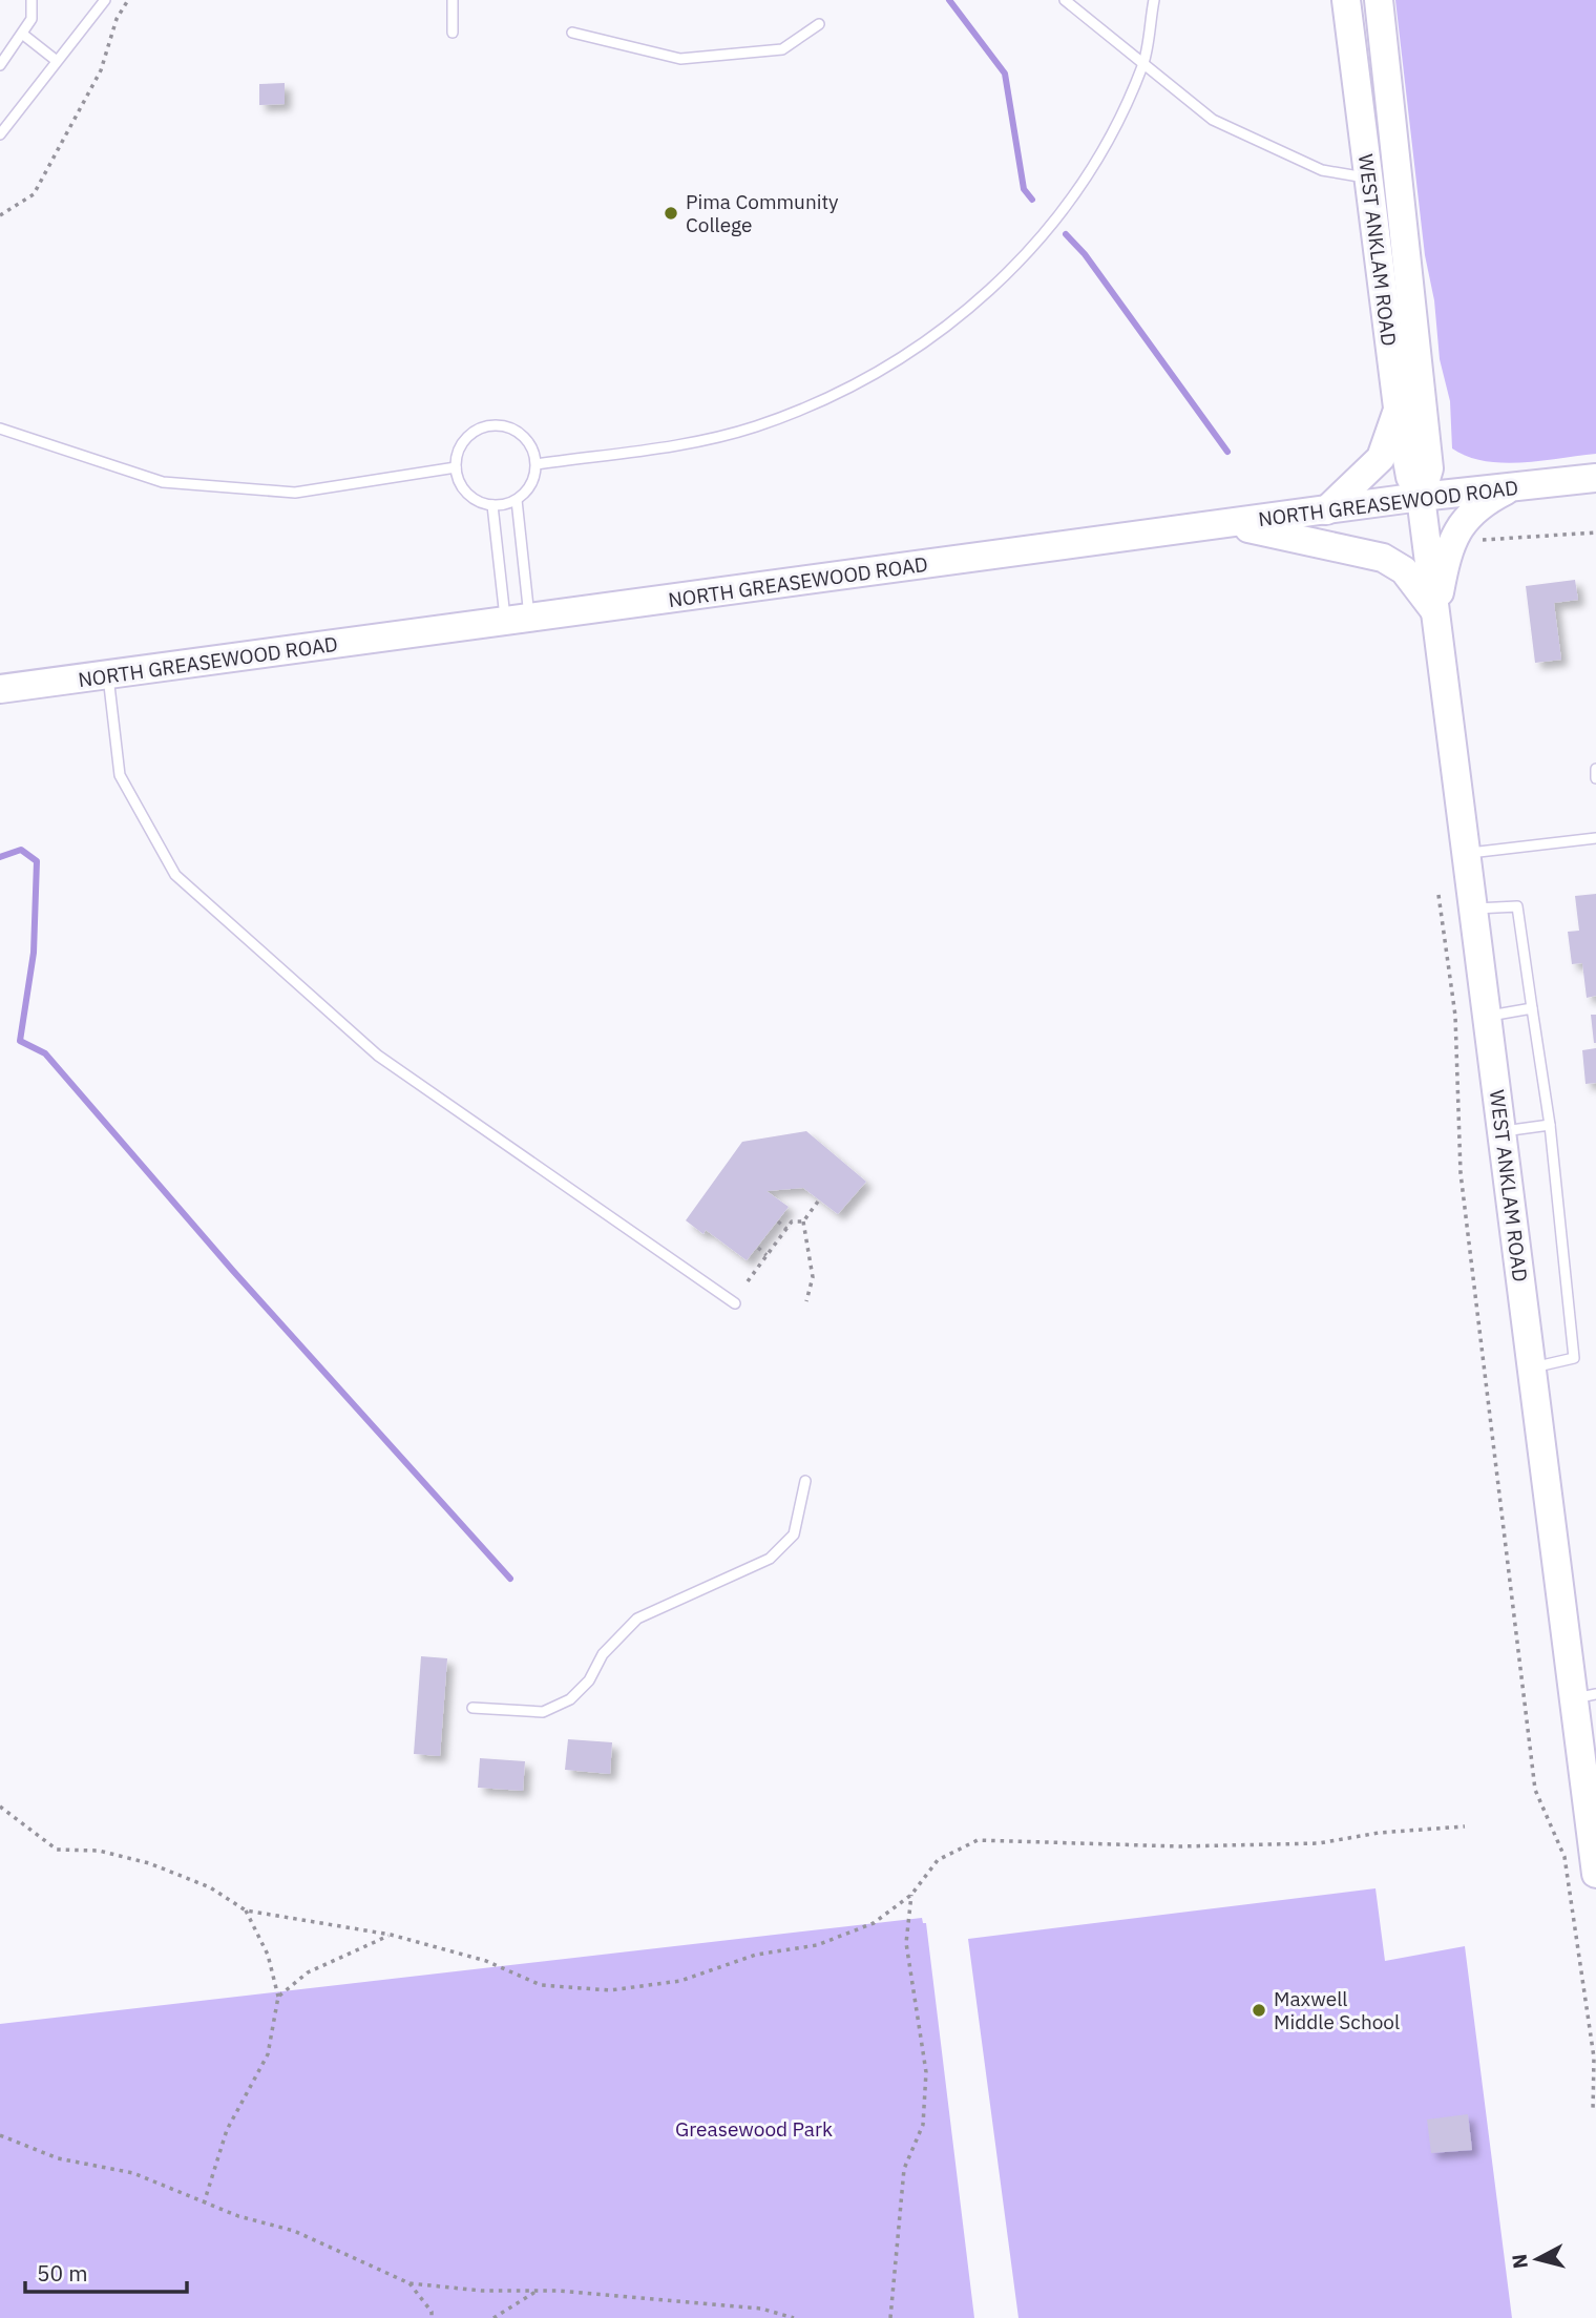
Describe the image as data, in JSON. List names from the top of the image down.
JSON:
{
  "streets": {
    "main road": ["WEST ANKLAM ROAD", "NORTH GREASEWOOD ROAD"]
  },
  "crossings": [
    ["WEST ANKLAM ROAD", "NORTH GREASEWOOD ROAD"]
  ],
  "parks": ["Greasewood Park"],
  "places": ["Pima Community College", "Maxwell Middle School"],
  "scale_bar": "50 m",
  "north": "left"
}
